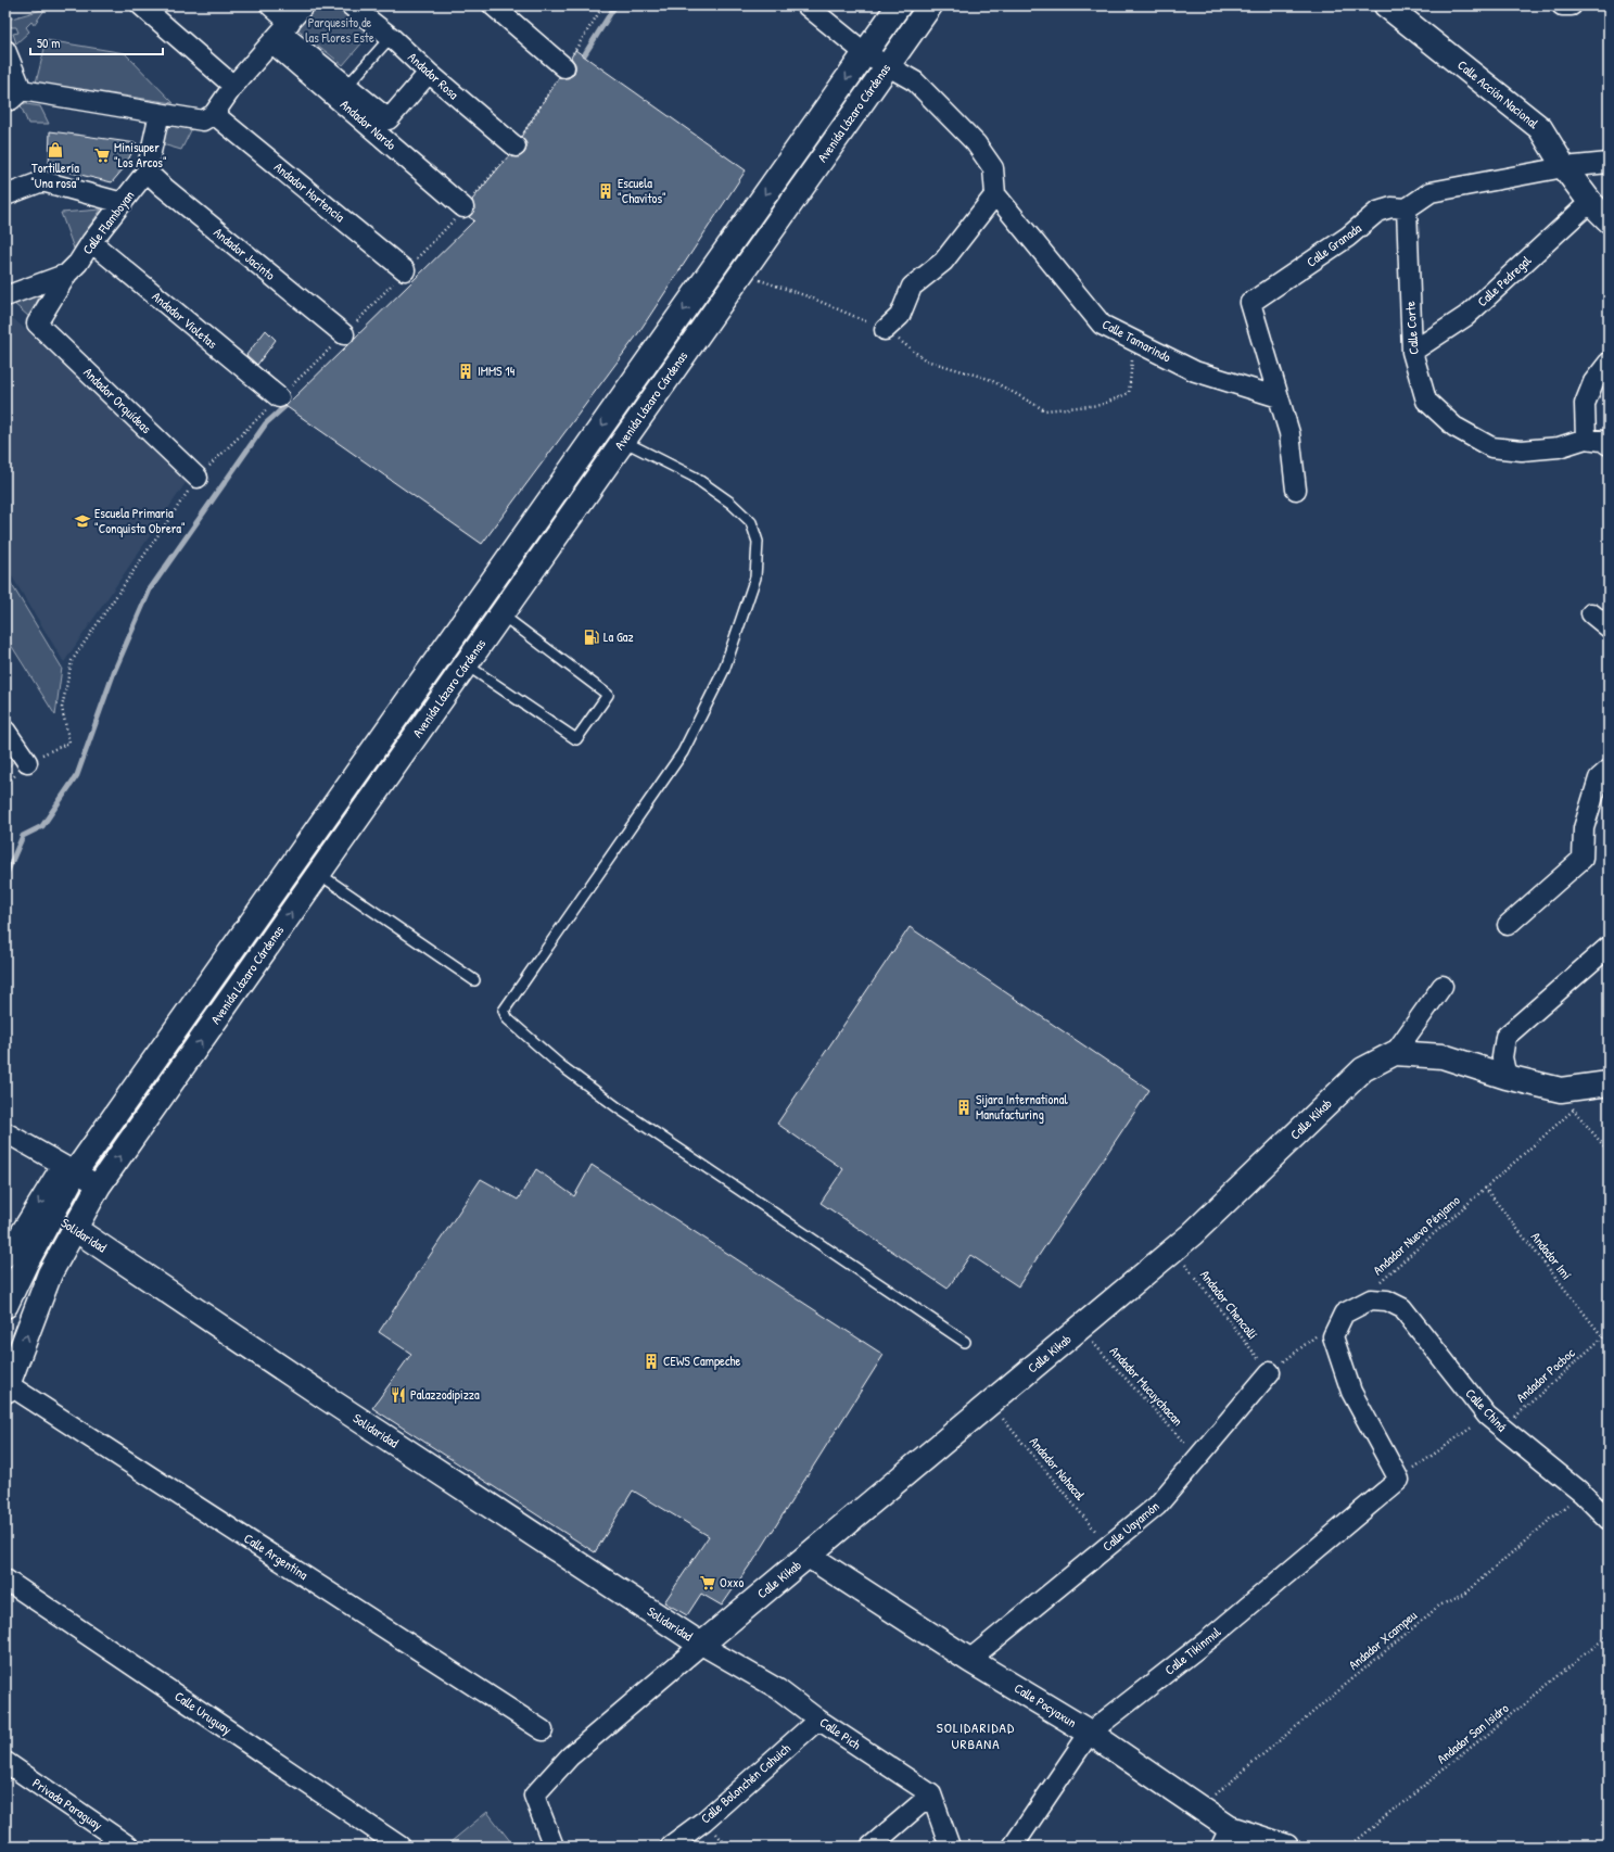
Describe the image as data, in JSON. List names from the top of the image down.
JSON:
{
  "streets": {
    "main road": [
      "Calle Acción Nacional",
      "Avenida Lázaro Cárdenas",
      "Calle Kikab",
      "Solidaridad",
      "Calle Pocyaxun"
    ],
    "street": [
      "Andador Rosa",
      "Andador Nardo",
      "Andador Hortencia",
      "Calle Flamboyan",
      "Calle Granada",
      "Andador Jacinto",
      "Calle Pedregal",
      "Andador Violetas",
      "Calle Corte",
      "Calle Tamarindo",
      "Andador Orquídeas",
      "Calle Chiná",
      "Calle Uayamón",
      "Calle Argentina",
      "Calle Tikinmul",
      "Calle Uruguay",
      "Calle Pich",
      "Calle Bolonchén Cahuich",
      "Privada Paraguay"
    ],
    "path": [
      "Andador Nuevo Pénjamo",
      "Andador Imí",
      "Andador Chencollí",
      "Andador Pocboc",
      "Andador Mucuychacan",
      "Andador Nohacal",
      "Andador Xcampeu",
      "Andador San Isidro"
    ]
  },
  "crossings": [
    ["Calle Acción Nacional", "Calle Pedregal"],
    ["Avenida Lázaro Cárdenas", "Solidaridad"],
    ["Avenida Lázaro Cárdenas", "Calle Argentina"],
    ["Calle Flamboyan", "Andador Jacinto"],
    ["Calle Flamboyan", "Andador Violetas"],
    ["Calle Flamboyan", "Andador Orquídeas"],
    ["Calle Granada", "Calle Corte"],
    ["Calle Granada", "Calle Tamarindo"],
    ["Calle Pedregal", "Calle Corte"],
    ["Calle Kikab", "Solidaridad"],
    ["Calle Kikab", "Andador Chencollí"],
    ["Calle Kikab", "Andador Mucuychacan"],
    ["Calle Kikab", "Andador Nohacal"],
    ["Calle Kikab", "Calle Pocyaxun"],
    ["Calle Kikab", "Calle Pich"],
    ["Solidaridad", "Calle Pich"],
    ["Andador Nuevo Pénjamo", "Andador Imí"],
    ["Andador Nuevo Pénjamo", "Calle Chiná"],
    ["Andador Imí", "Andador Pocboc"],
    ["Andador Chencollí", "Calle Uayamón"],
    ["Andador Pocboc", "Calle Chiná"],
    ["Andador Mucuychacan", "Calle Uayamón"],
    ["Calle Chiná", "Andador Xcampeu"],
    ["Andador Nohacal", "Calle Uayamón"],
    ["Calle Uayamón", "Calle Pocyaxun"],
    ["Andador Xcampeu", "Calle Pocyaxun"],
    ["Calle Tikinmul", "Calle Pocyaxun"],
    ["Calle Pich", "Calle Bolonchén Cahuich"]
  ],
  "districts": ["SOLIDARIDAD URBANA"],
  "parks": ["Parquesito de las Flores Este"],
  "places": {
    "shop": ["Tortillería \"Una rosa\""],
    "supermarket": ["Minisuper \"Los Arcos\"", "Oxxo"],
    "building": [
      "Escuela \"Chavitos\"",
      "IMMS 14",
      "Sijara International Manufacturing",
      "CEWS Campeche"
    ],
    "school or university": ["Escuela Primaria \"Conquista Obrera\""],
    "fuel station": ["La Gaz"],
    "restaurant": ["Palazzodipizza"]
  },
  "scale_bar": "50 m"
}
